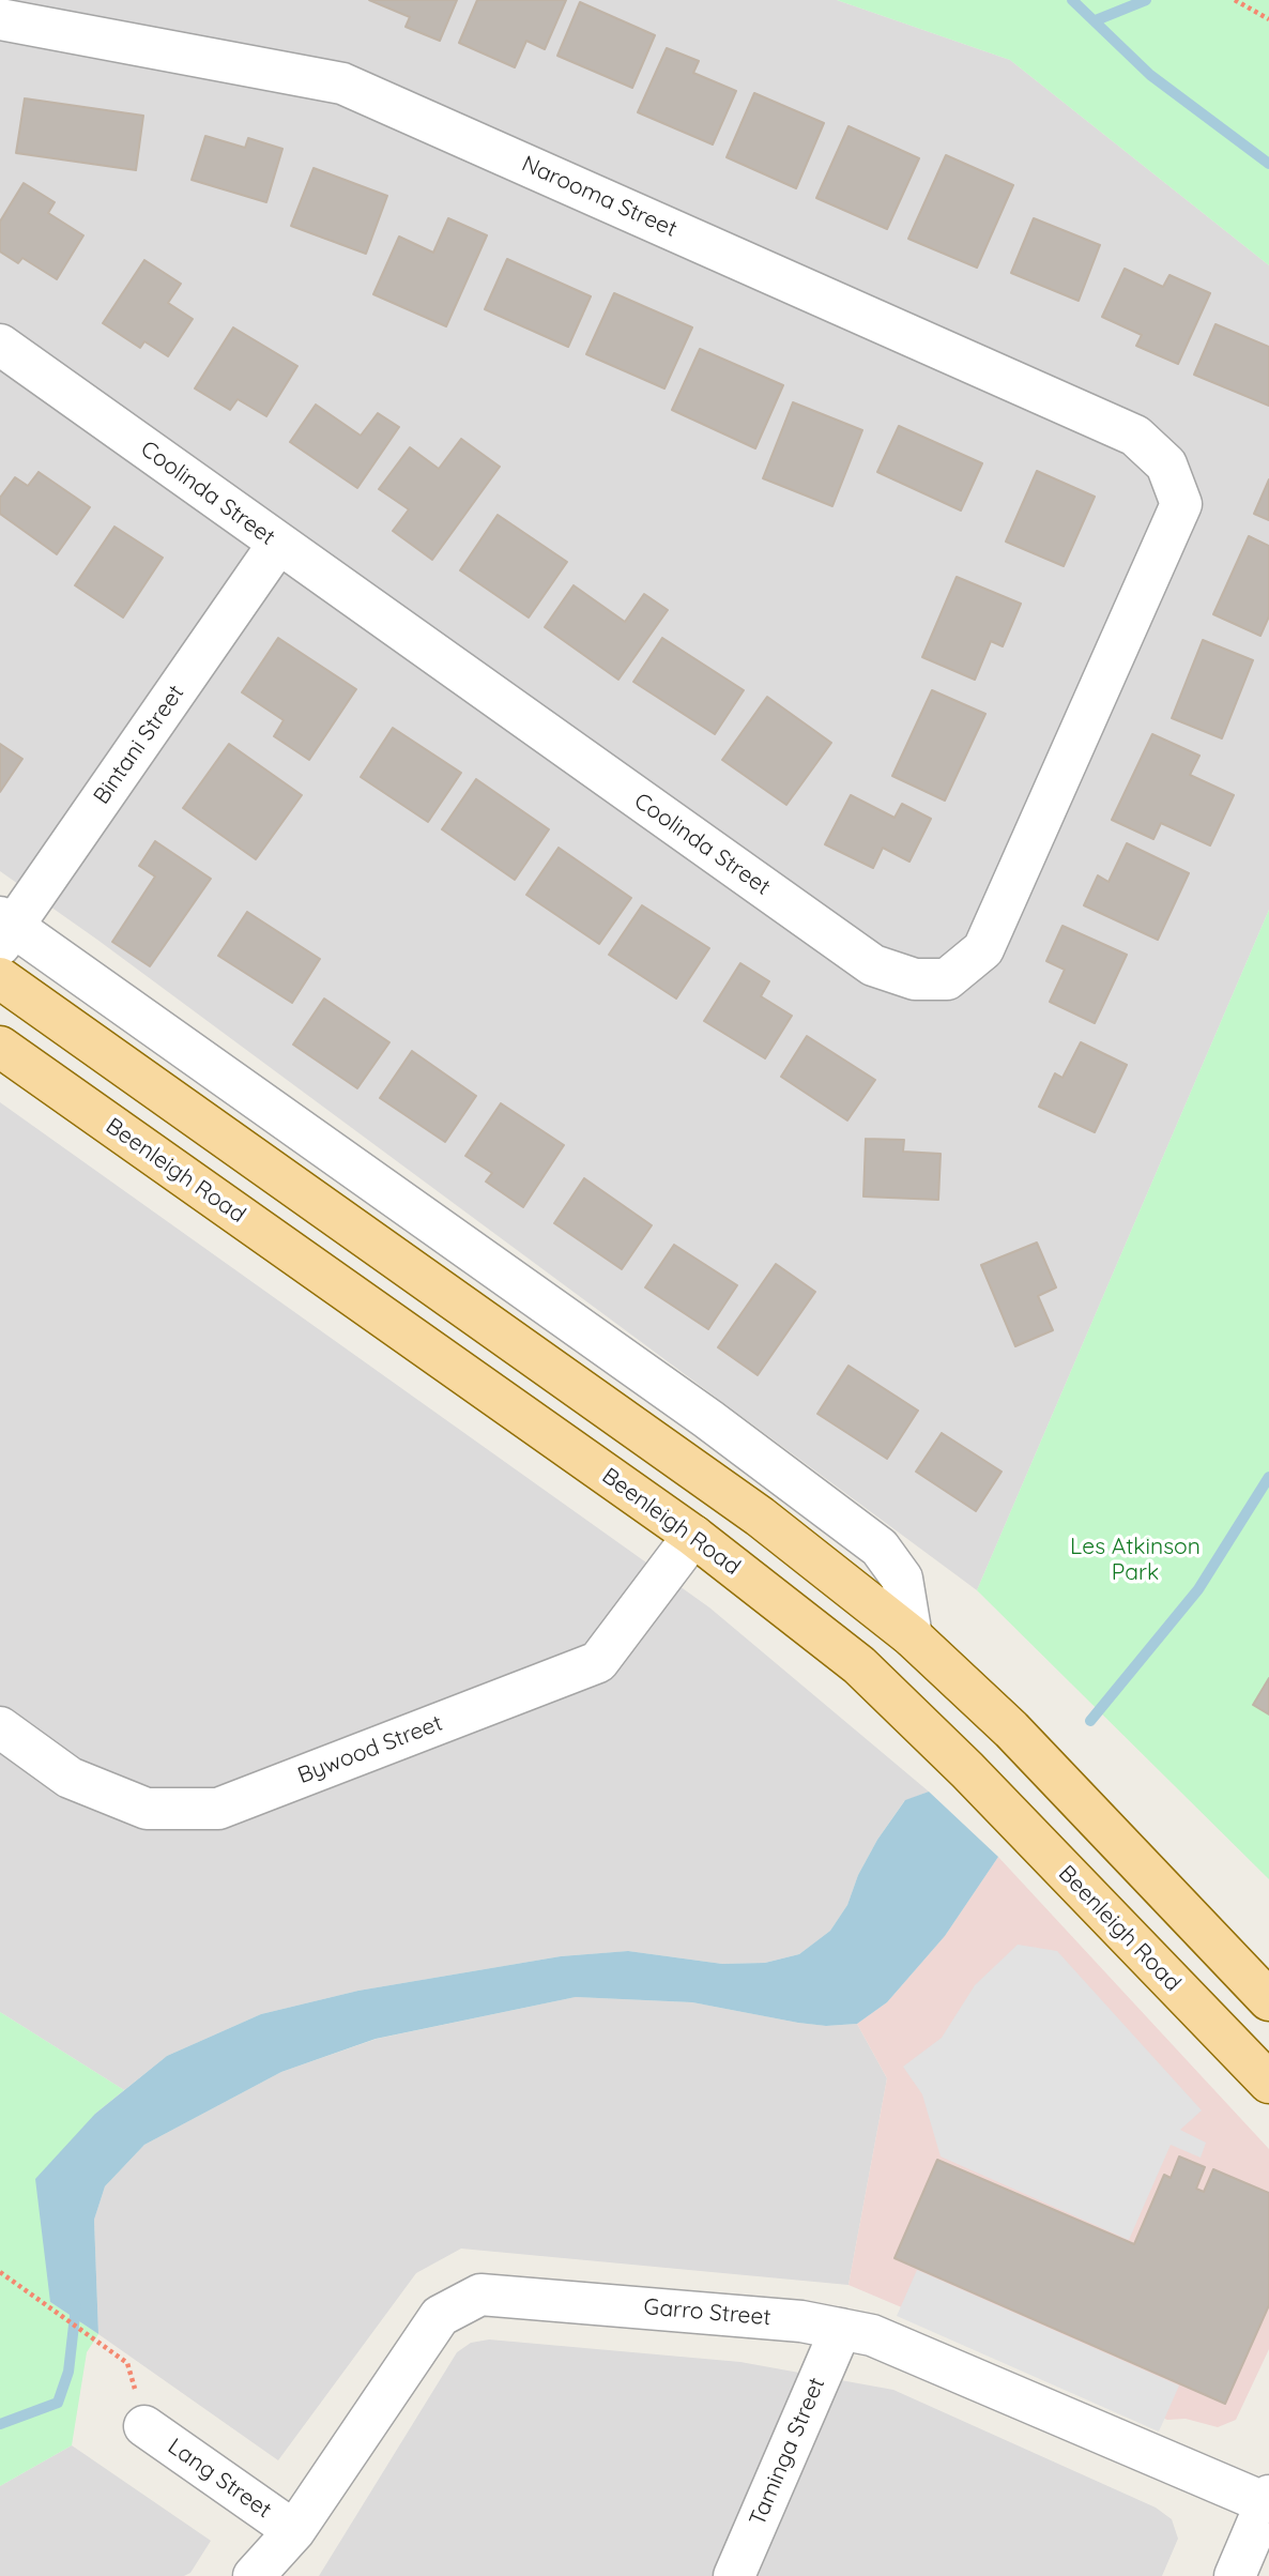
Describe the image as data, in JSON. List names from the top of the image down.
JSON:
{
  "streets": {
    "main road": ["Beenleigh Road"],
    "street": [
      "Narooma Street",
      "Coolinda Street",
      "Bintani Street",
      "Bywood Street",
      "Garro Street",
      "Taminga Street",
      "Lang Street"
    ]
  },
  "crossings": [
    ["Narooma Street", "Coolinda Street"],
    ["Coolinda Street", "Bintani Street"],
    ["Beenleigh Road", "Bywood Street"],
    ["Garro Street", "Taminga Street"],
    ["Garro Street", "Lang Street"]
  ],
  "parks": ["Les Atkinson Park"]
}
